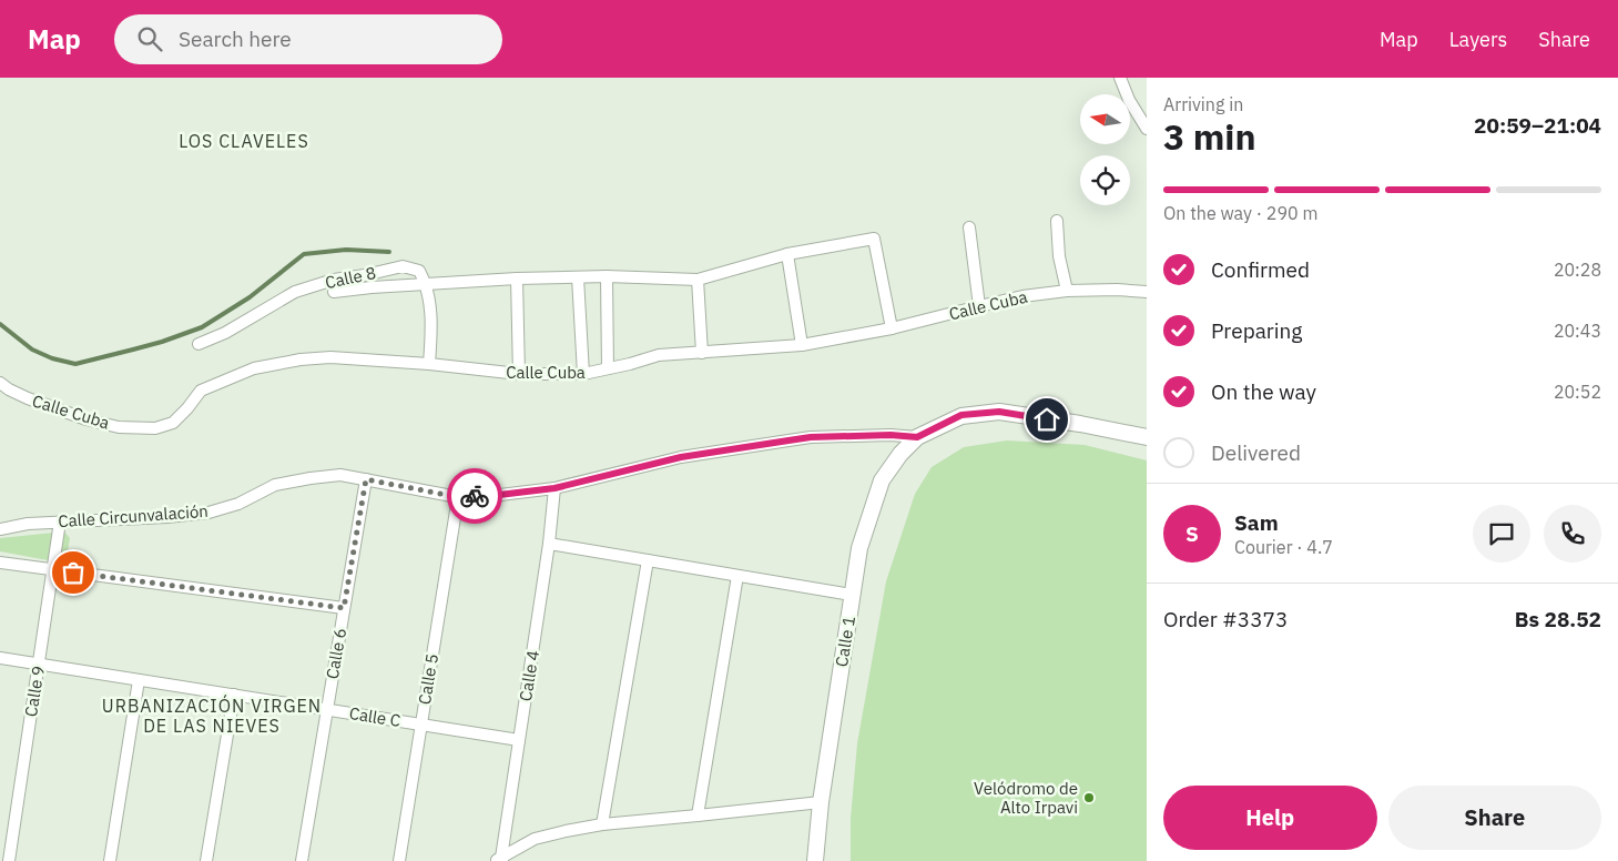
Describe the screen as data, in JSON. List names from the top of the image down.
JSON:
{
  "streets": {
    "street": [
      "Calle 8",
      "Calle Cuba",
      "Calle Circunvalación",
      "Calle 1",
      "Calle 6",
      "Calle 4",
      "Calle 5",
      "Calle 9",
      "Calle C"
    ]
  },
  "crossings": [
    ["Calle Circunvalación", "Calle 1"],
    ["Calle Circunvalación", "Calle 6"],
    ["Calle Circunvalación", "Calle 4"],
    ["Calle Circunvalación", "Calle 5"],
    ["Calle Circunvalación", "Calle 9"],
    ["Calle 6", "Calle C"],
    ["Calle 4", "Calle C"],
    ["Calle 5", "Calle C"],
    ["Calle 9", "Calle C"]
  ],
  "districts": ["LOS CLAVELES", "URBANIZACIÓN VIRGEN DE LAS NIEVES"],
  "places": ["Velódromo de Alto Irpavi"],
  "north": "left",
  "page": {
    "header": "Map",
    "search": "Search here",
    "nav": ["Map", "Layers", "Share"],
    "heading": ["3 min", "Arriving in", "20:59–21:04"],
    "panel": [
      "Sam",
      "Courier · 4.7",
      "Order #3373",
      "Bs 28.52"
    ],
    "bar": "On the way · 290 m",
    "list": [
      ["Confirmed", "20:28"],
      ["Preparing", "20:43"],
      ["On the way", "20:52"],
      "Delivered"
    ],
    "round": "S",
    "buttons": ["Help", "Share"]
  }
}
